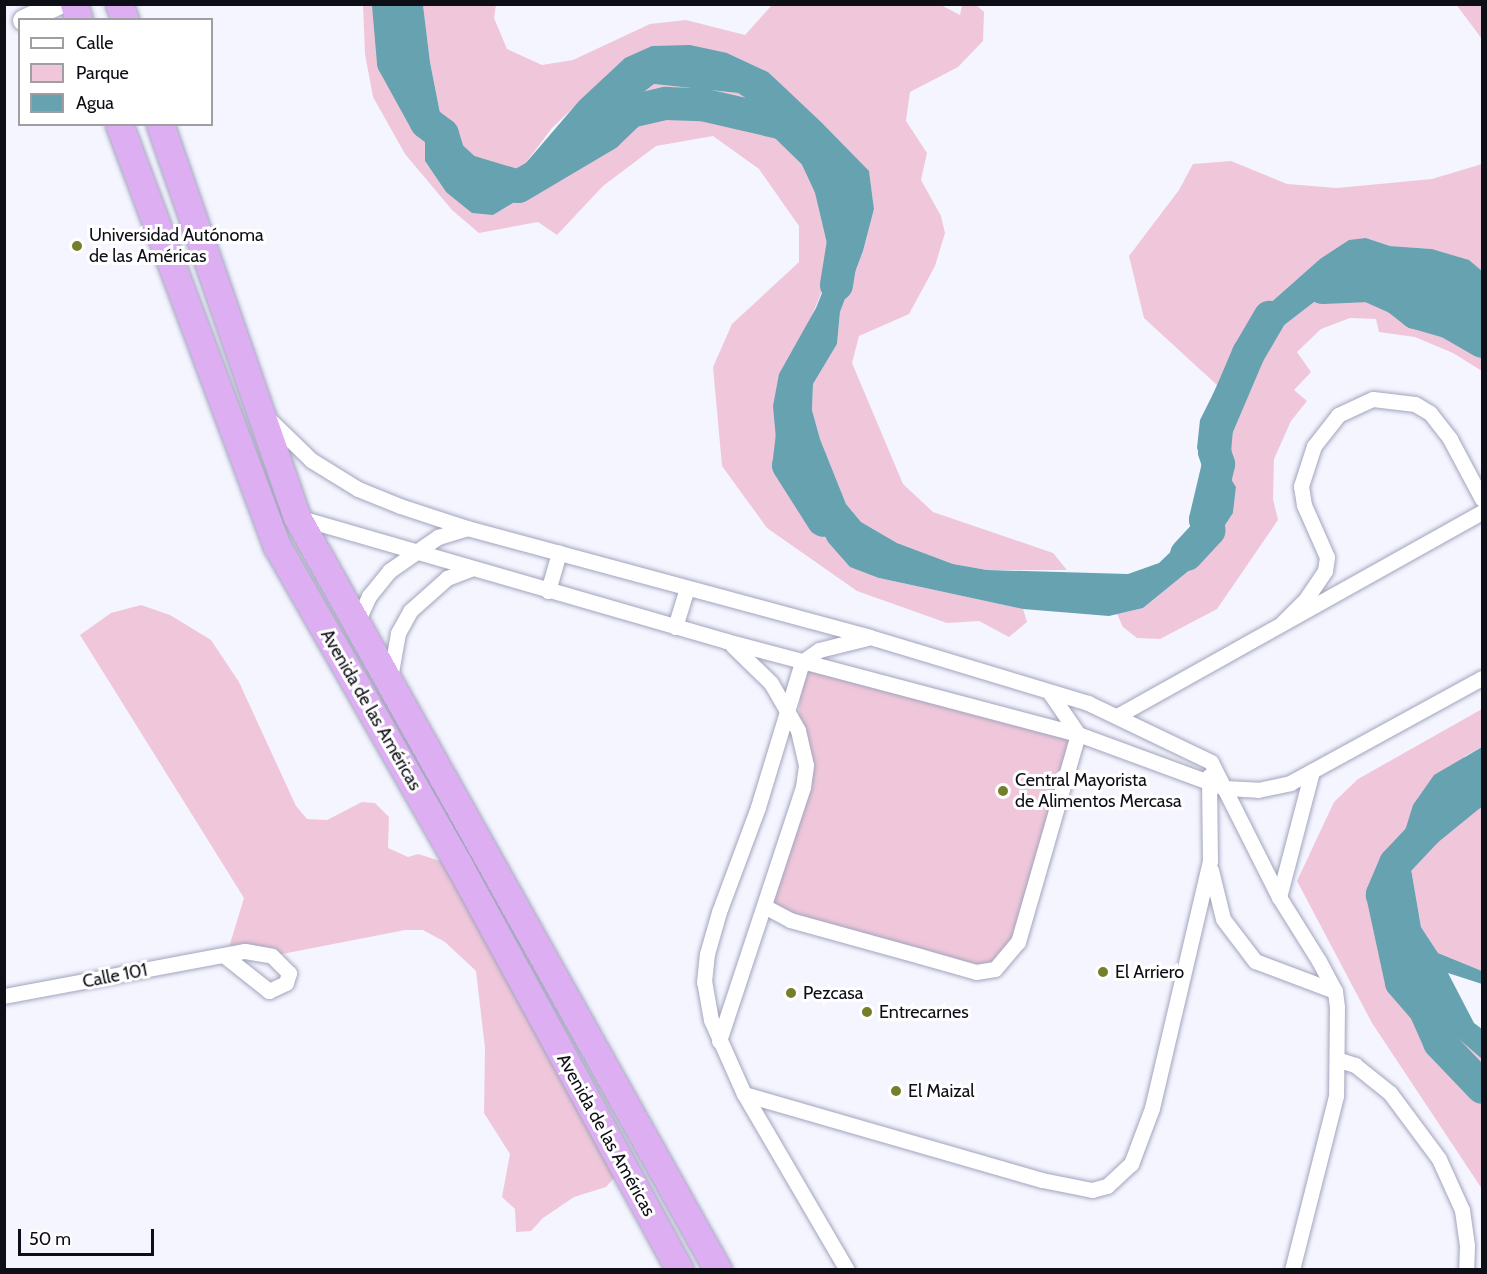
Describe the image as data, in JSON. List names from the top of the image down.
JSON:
{
  "streets": {
    "highway": ["Avenida de las Américas"],
    "street": ["Calle 101"]
  },
  "places": [
    "Universidad Autónoma de las Américas",
    "Central Mayorista de Alimentos Mercasa",
    "El Arriero",
    "Pezcasa",
    "Entrecarnes",
    "El Maizal"
  ],
  "legend": ["Calle", "Parque", "Agua"],
  "scale_bar": "50 m"
}
